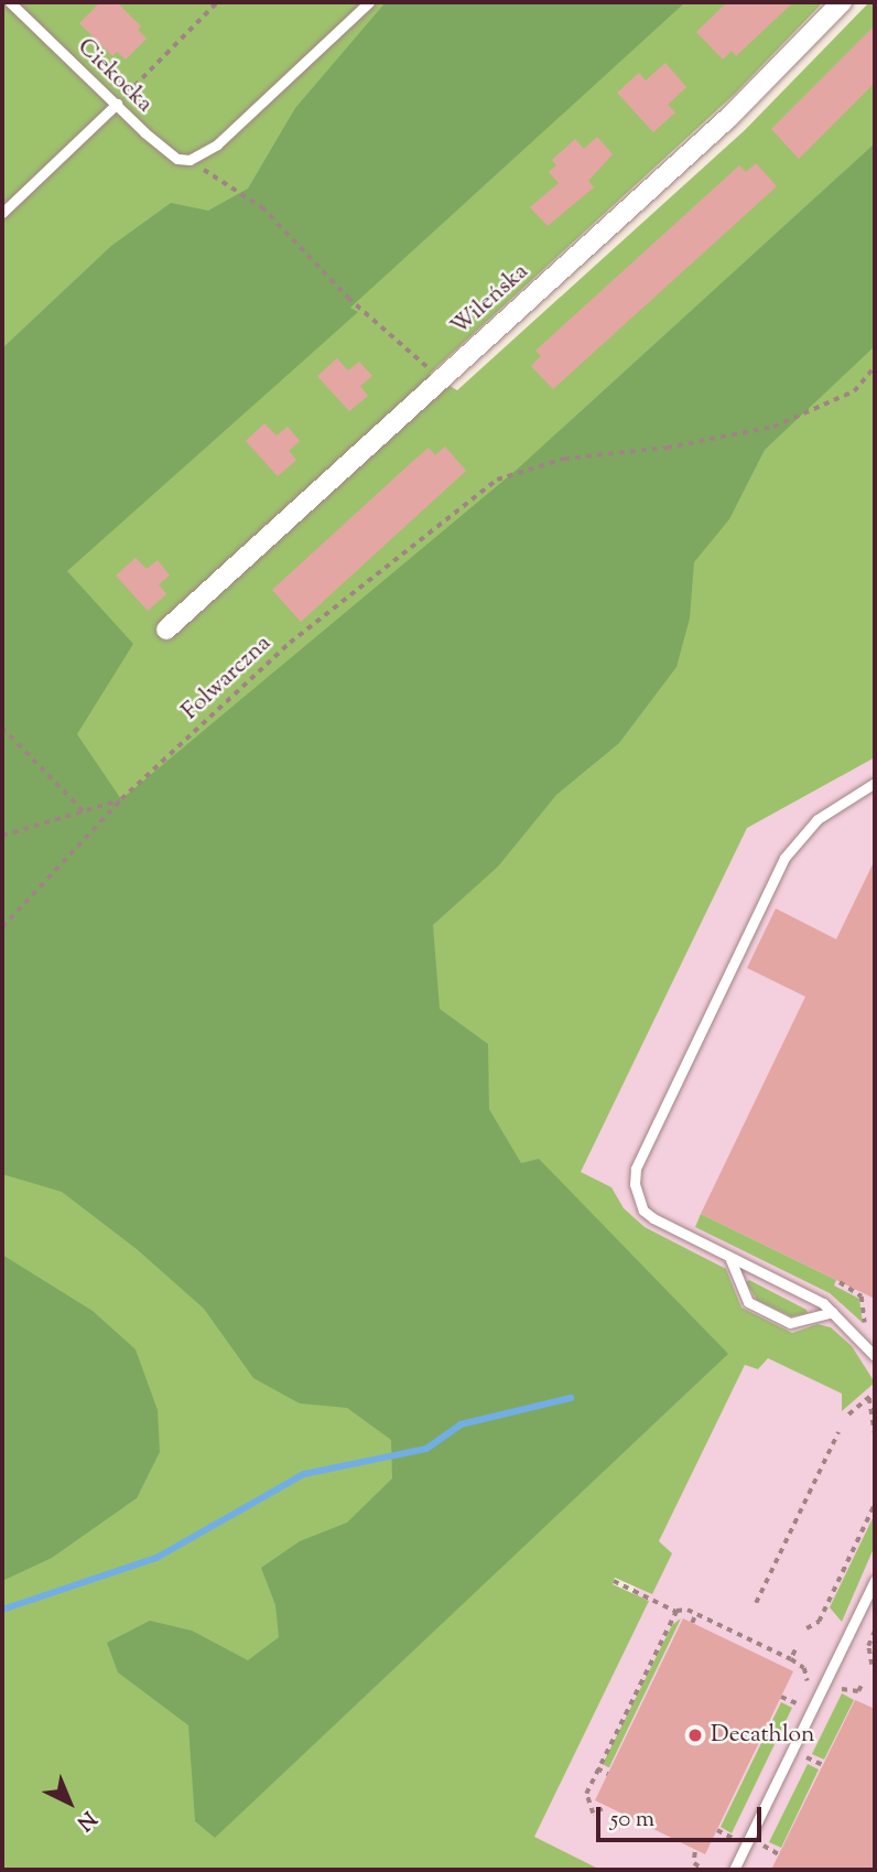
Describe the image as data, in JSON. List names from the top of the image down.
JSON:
{
  "streets": {
    "street": ["Wileńska"],
    "lane": ["Ciekocka"],
    "path": ["Folwarczna"]
  },
  "places": ["Decathlon"],
  "scale_bar": "50 m",
  "north": "bottom right"
}
